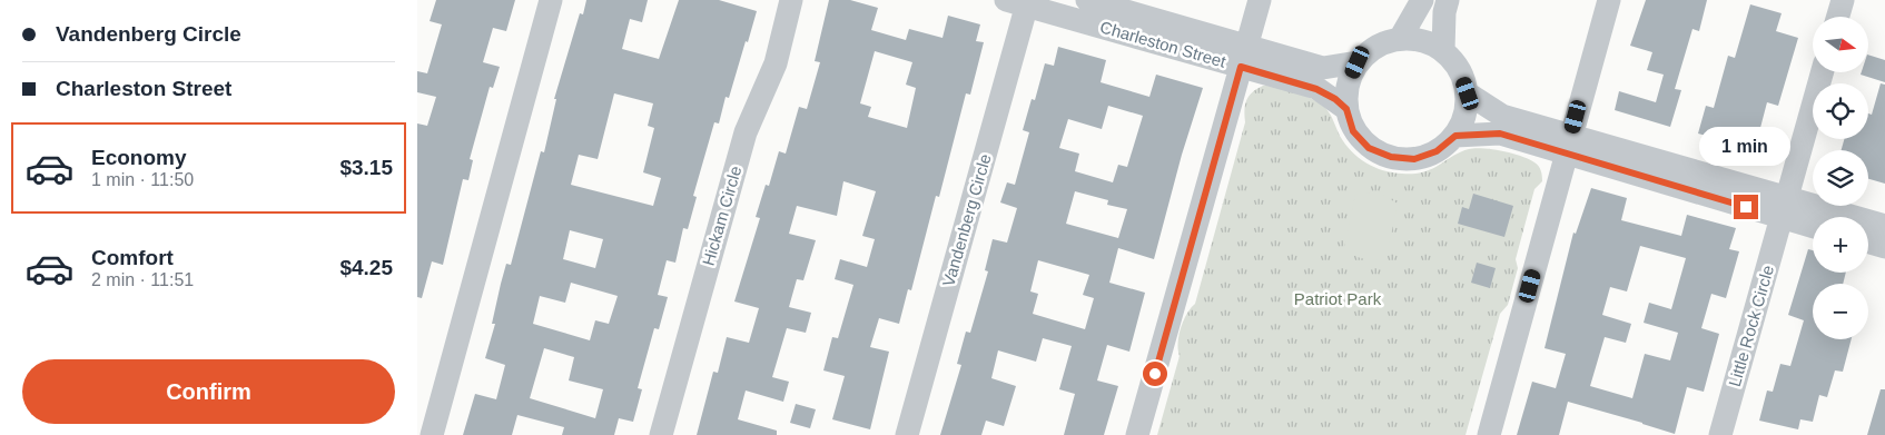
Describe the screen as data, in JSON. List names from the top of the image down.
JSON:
{
  "streets": {
    "street": [
      "Charleston Street",
      "Hickam Circle",
      "Vandenberg Circle",
      "Little Rock Circle"
    ]
  },
  "crossings": [
    ["Charleston Street", "Vandenberg Circle"]
  ],
  "parks": ["Patriot Park"],
  "north": "right",
  "page": {
    "banner": ["Vandenberg Circle", "Charleston Street"],
    "map_buttons": ["+", "−"],
    "list": [
      {
        "name": "Economy",
        "note": "1 min · 11:50",
        "value": "$3.15"
      },
      {
        "name": "Comfort",
        "note": "2 min · 11:51",
        "value": "$4.25"
      }
    ],
    "bubble": "1 min",
    "buttons": "Confirm"
  }
}
